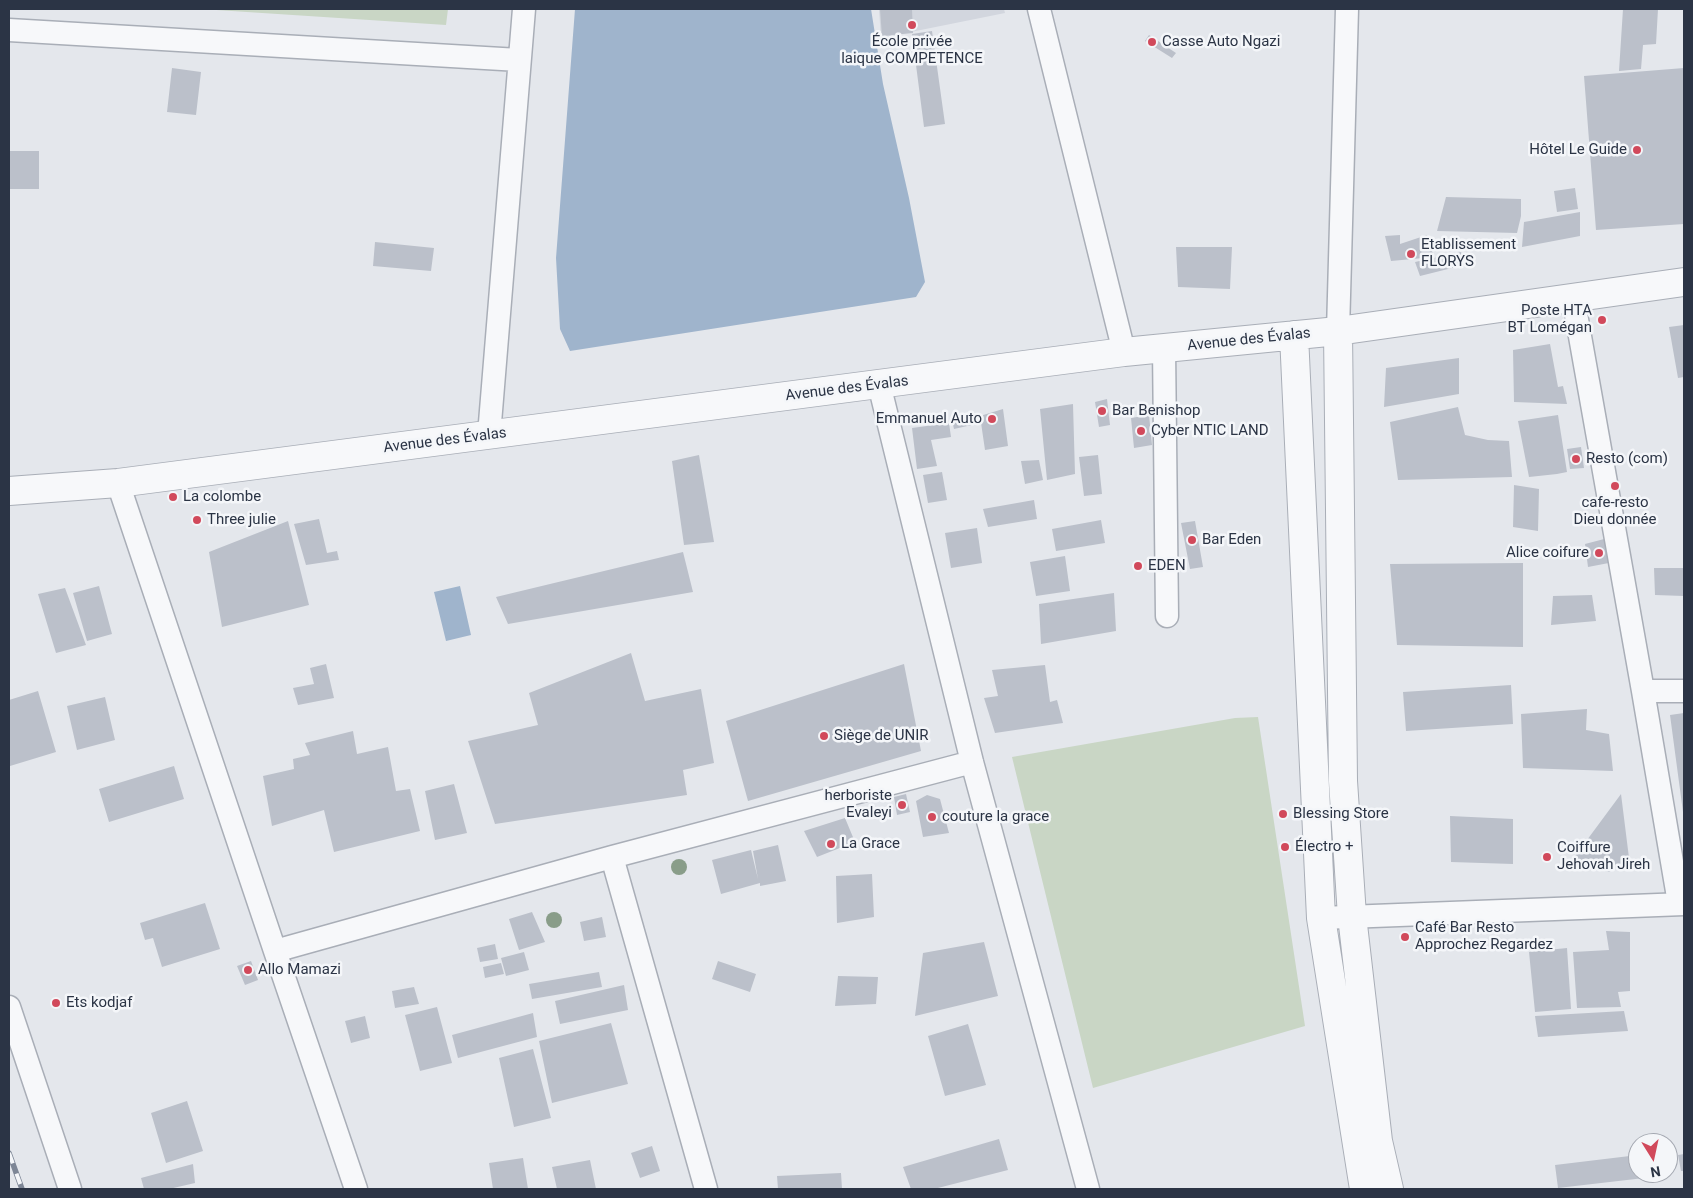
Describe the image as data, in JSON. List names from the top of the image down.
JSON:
{
  "streets": {
    "street": ["Avenue des Évalas"]
  },
  "places": [
    "École privée laique COMPETENCE",
    "Casse Auto Ngazi",
    "Hôtel Le Guide",
    "Etablissement FLORYS",
    "Poste HTA BT Lomégan",
    "Bar Benishop",
    "Emmanuel Auto",
    "Cyber NTIC LAND",
    "Resto (com)",
    "cafe-resto Dieu donnée",
    "La colombe",
    "Three julie",
    "Bar Eden",
    "Alice coifure",
    "EDEN",
    "Siège de UNIR",
    "herboriste Evaleyi",
    "Blessing Store",
    "couture la grace",
    "La Grace",
    "Électro +",
    "Coiffure Jehovah Jireh",
    "Café Bar Resto Approchez Regardez",
    "Allo Mamazi",
    "Ets kodjaf"
  ],
  "north": "bottom"
}
